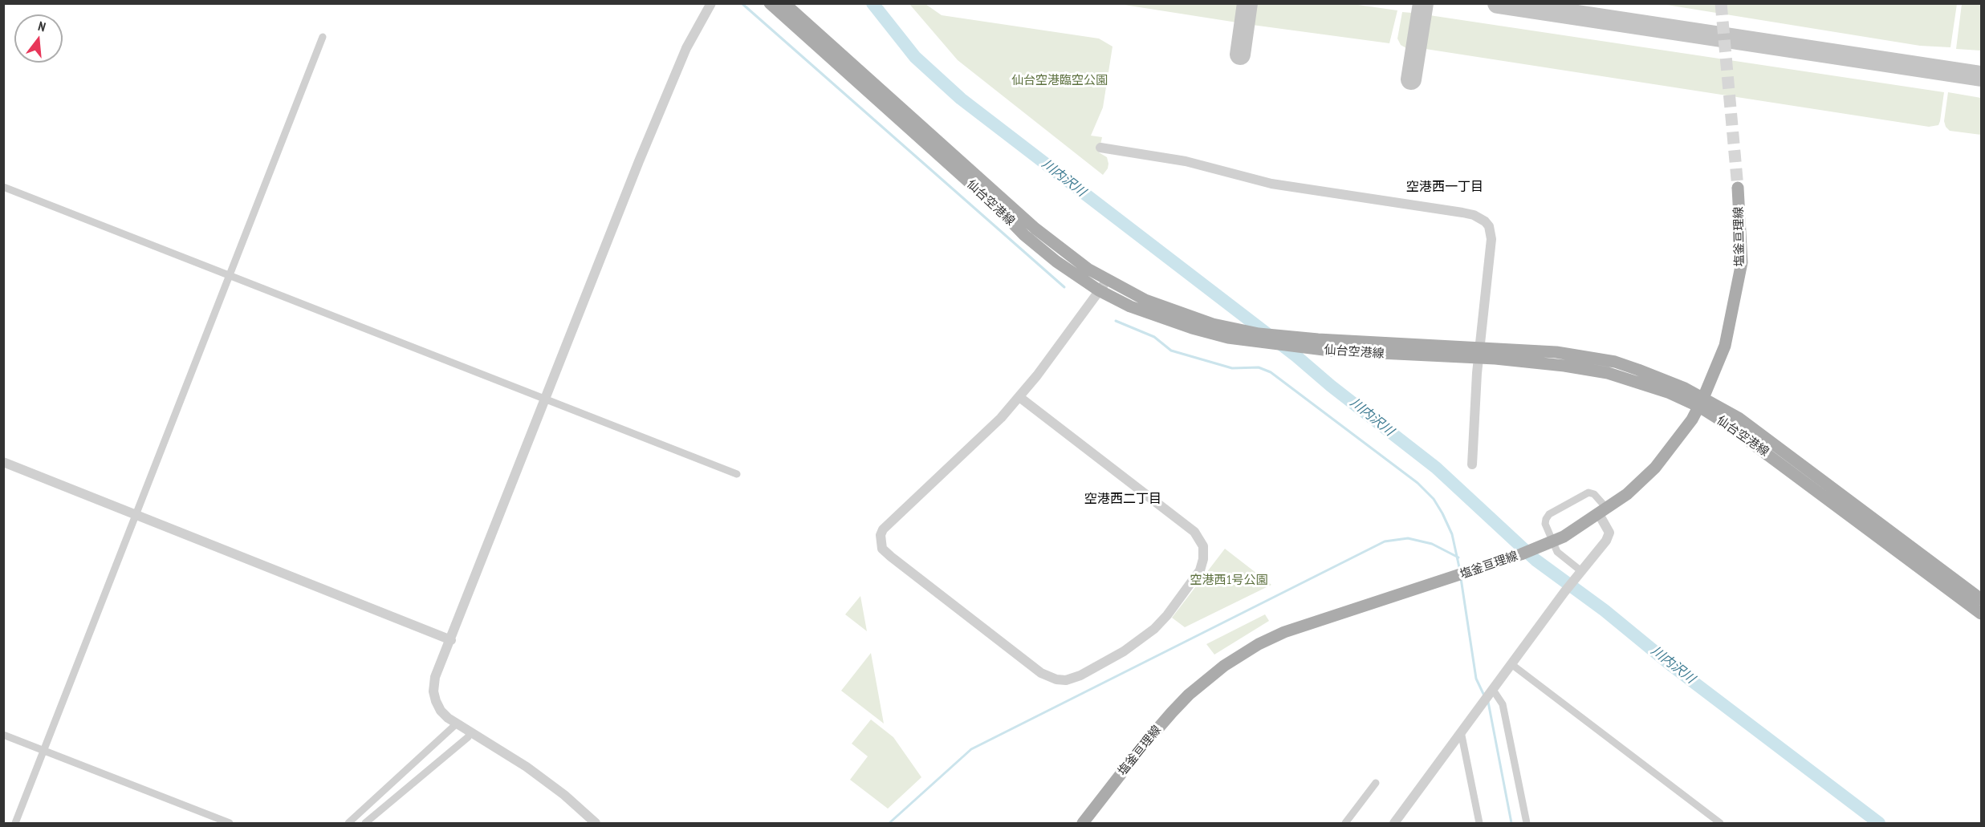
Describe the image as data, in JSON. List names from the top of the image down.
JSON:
{
  "streets": {
    "main road": ["仙台空港線", "塩釜亘理線"]
  },
  "crossings": [
    ["仙台空港線", "塩釜亘理線"]
  ],
  "districts": ["空港西一丁目", "空港西二丁目"],
  "water": ["川内沢川"],
  "parks": ["仙台空港臨空公園", "空港西1号公園"],
  "north": "top"
}
